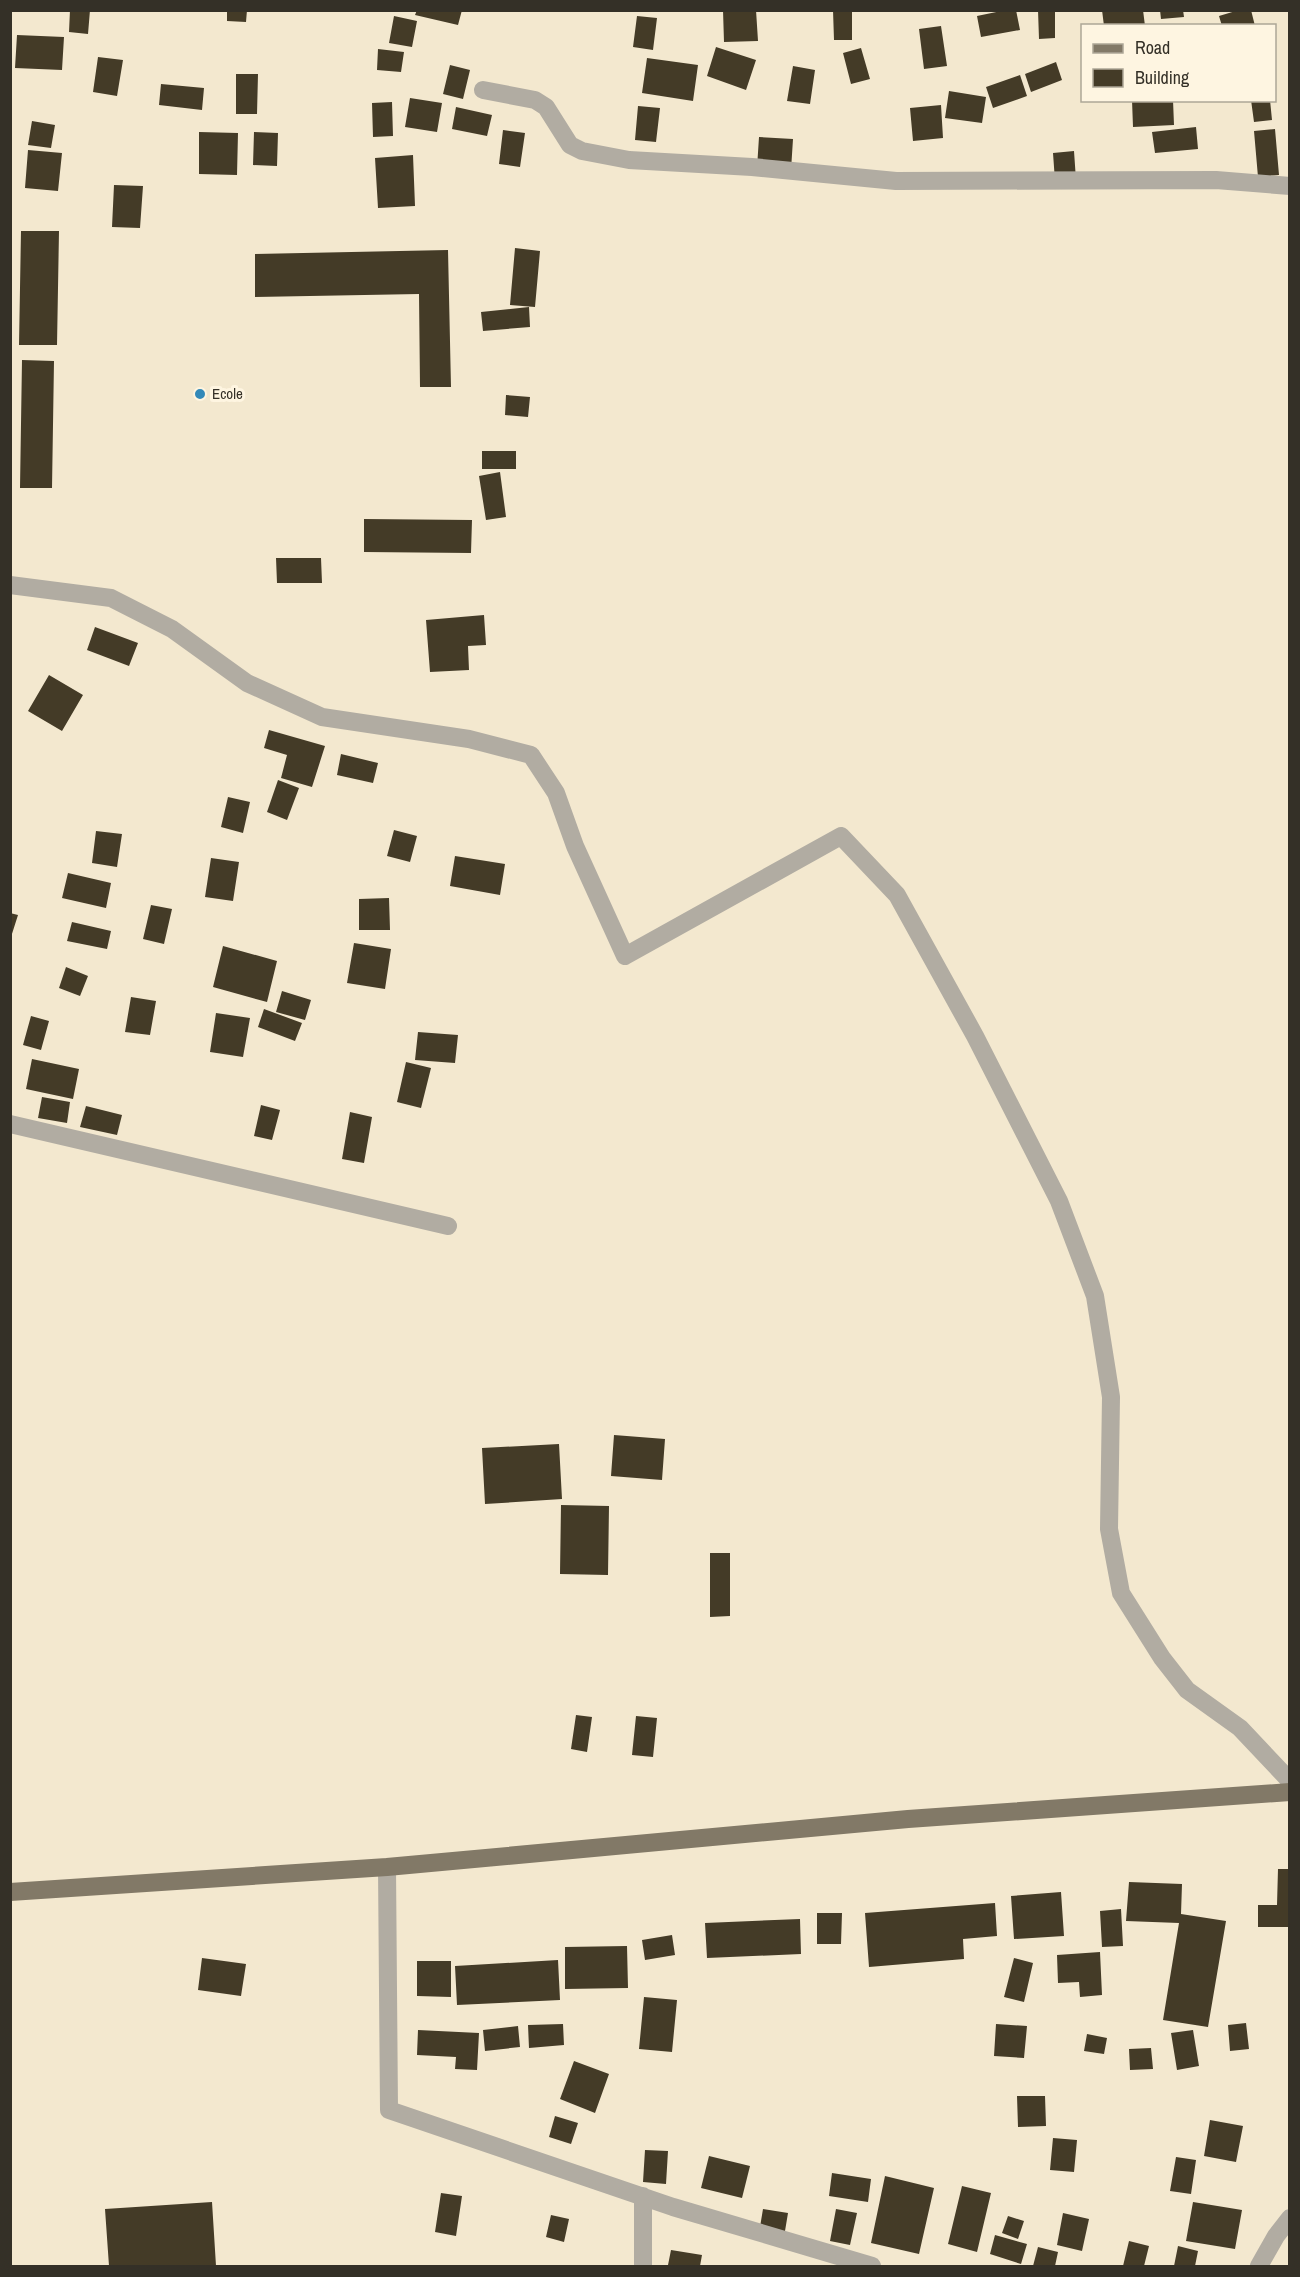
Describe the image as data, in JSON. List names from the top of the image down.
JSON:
{
  "places": ["Ecole"],
  "legend": ["Road", "Building"]
}
